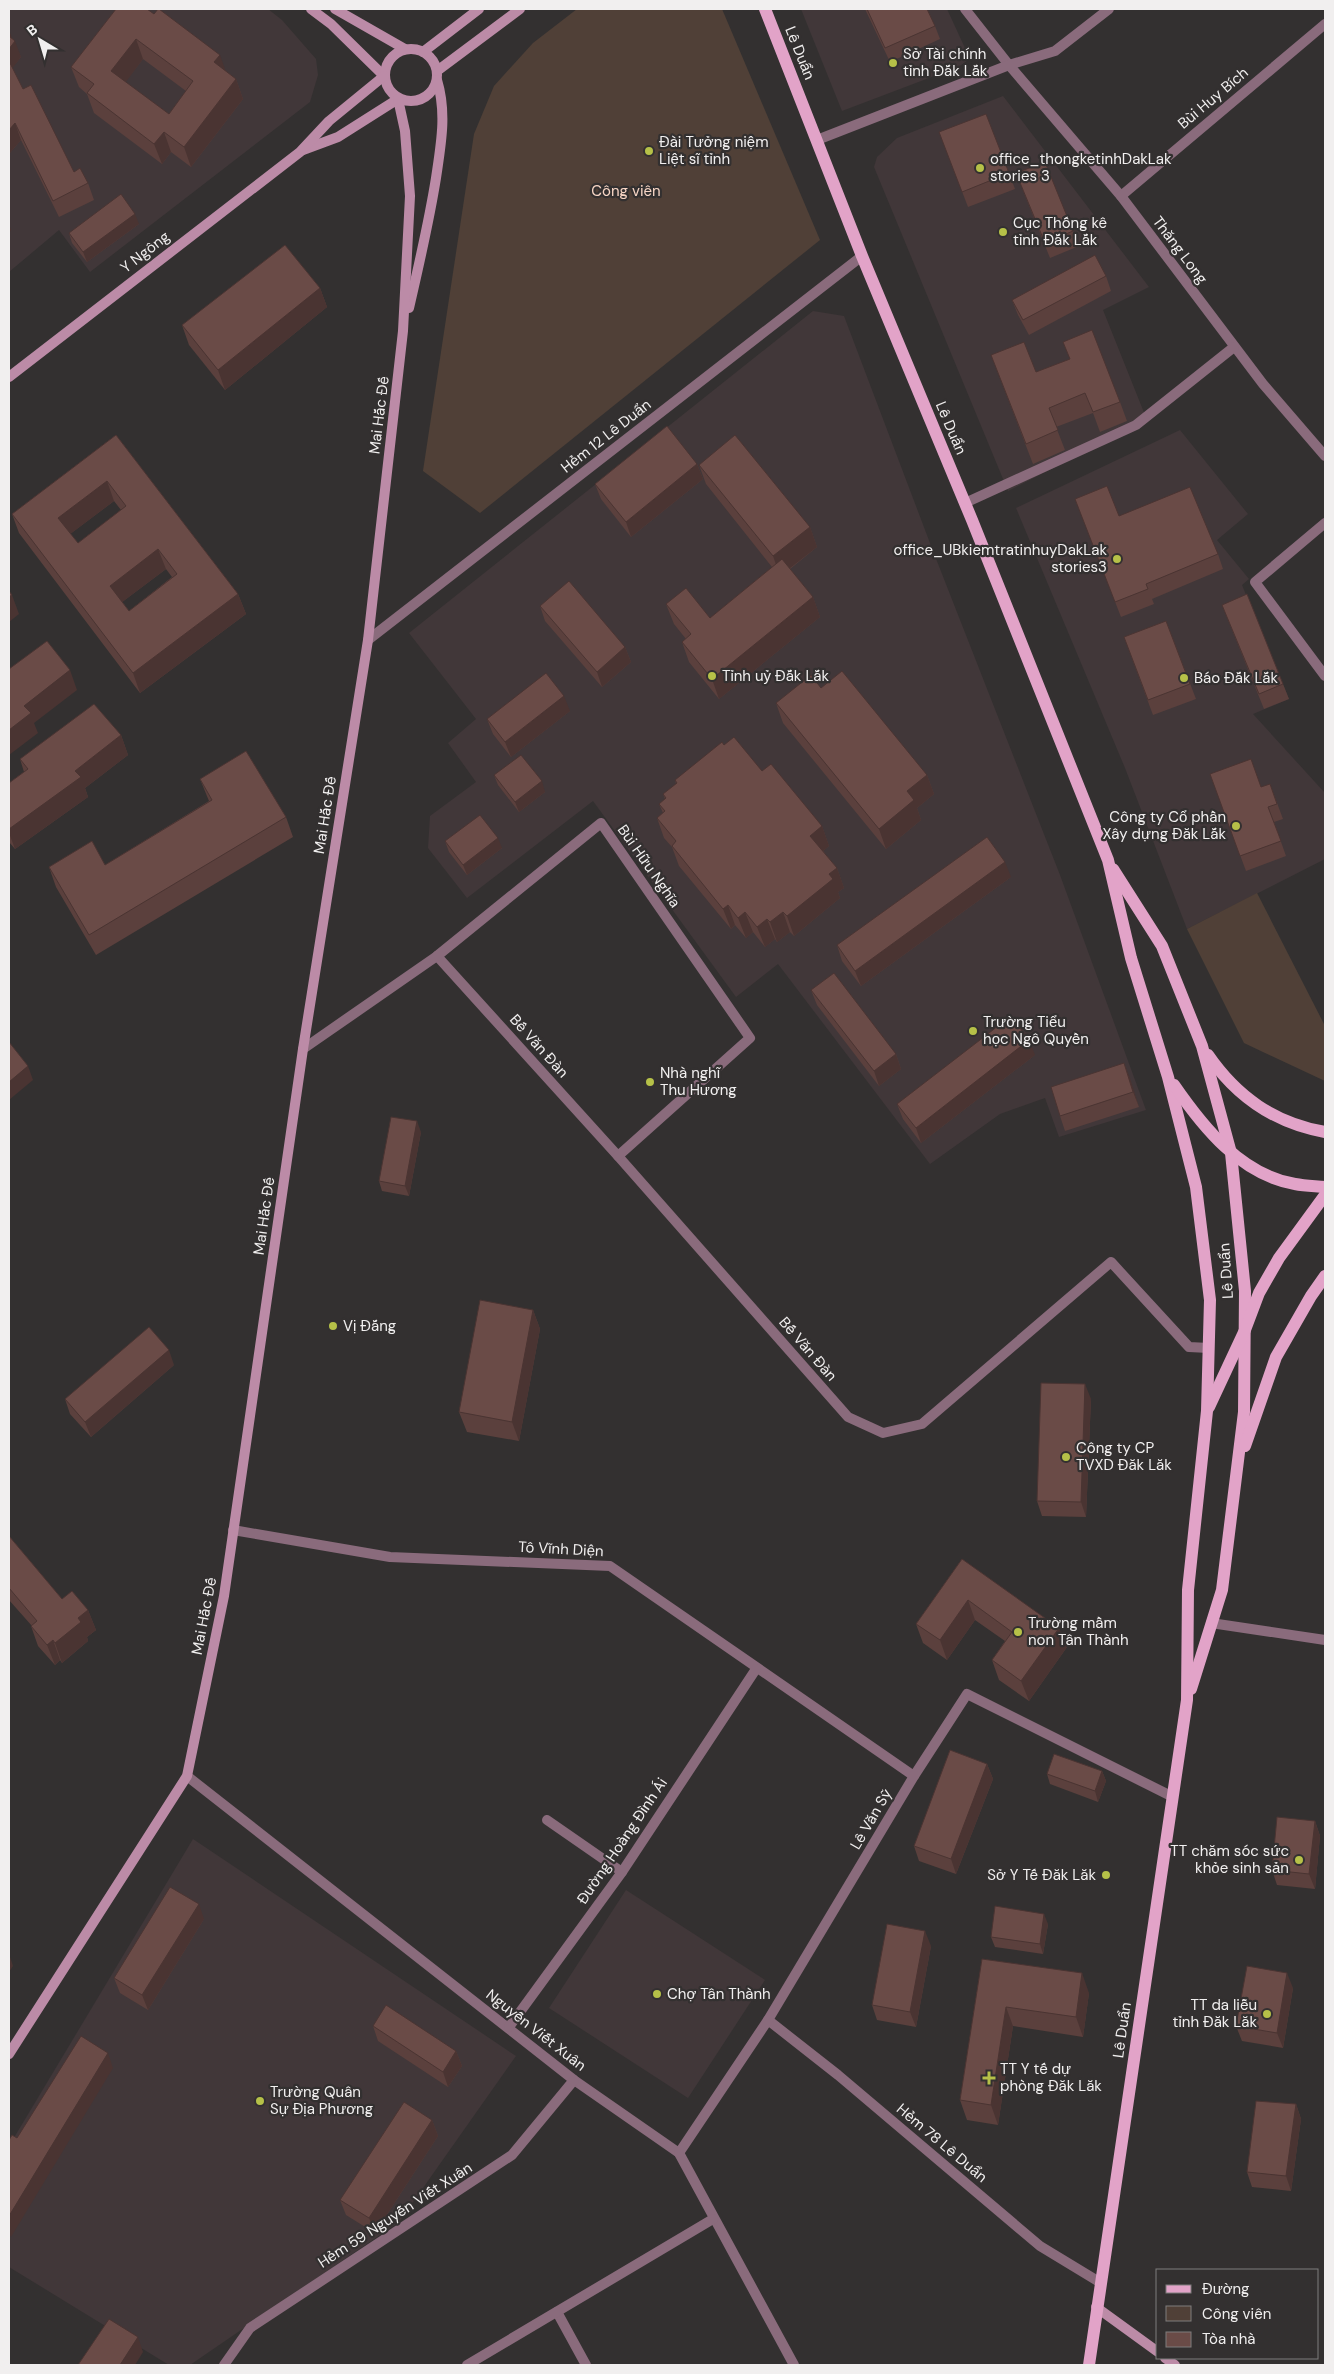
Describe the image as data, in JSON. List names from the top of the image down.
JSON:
{
  "streets": {
    "main road": ["Lê Duẩn"],
    "street": [
      "Bùi Huy Bích",
      "Thăng Long",
      "Y Ngông",
      "Mai Hắc Đế",
      "Hẻm 12 Lê Duẩn",
      "Bùi Hữu Nghĩa",
      "Bế Văn Đàn",
      "Tô Vĩnh Diện",
      "Lê Văn Sỹ",
      "Đường Hoàng Đình Ái",
      "Nguyễn Viết Xuân",
      "Hẻm 78 Lê Duẩn",
      "Hẻm 59 Nguyễn Viết Xuân"
    ]
  },
  "crossings": [
    ["Lê Duẩn", "Hẻm 12 Lê Duẩn"],
    ["Lê Duẩn", "Bế Văn Đàn"],
    ["Lê Duẩn", "Lê Văn Sỹ"],
    ["Lê Duẩn", "Hẻm 78 Lê Duẩn"],
    ["Bùi Huy Bích", "Thăng Long"],
    ["Y Ngông", "Mai Hắc Đế"],
    ["Mai Hắc Đế", "Hẻm 12 Lê Duẩn"],
    ["Mai Hắc Đế", "Bùi Hữu Nghĩa"],
    ["Mai Hắc Đế", "Tô Vĩnh Diện"],
    ["Mai Hắc Đế", "Nguyễn Viết Xuân"],
    ["Bùi Hữu Nghĩa", "Bế Văn Đàn"],
    ["Tô Vĩnh Diện", "Lê Văn Sỹ"],
    ["Tô Vĩnh Diện", "Đường Hoàng Đình Ái"],
    ["Lê Văn Sỹ", "Nguyễn Viết Xuân"],
    ["Lê Văn Sỹ", "Hẻm 78 Lê Duẩn"],
    ["Đường Hoàng Đình Ái", "Nguyễn Viết Xuân"],
    ["Nguyễn Viết Xuân", "Hẻm 59 Nguyễn Viết Xuân"]
  ],
  "parks": ["Công viên"],
  "places": {
    "other": [
      "Sở Tài chính tỉnh Đắk Lắk",
      "Đài Tưởng niệm Liệt sĩ tỉnh",
      "office_thongketinhDakLak stories 3",
      "Cục Thống kê tỉnh Đắk Lắk",
      "office_UBkiemtratinhuyDakLak stories3",
      "Tỉnh uỷ Đắk Lắk",
      "Báo Đắk Lắk",
      "Công ty Cổ phần Xây dựng Đăk Lắk",
      "Trường Tiểu học Ngô Quyền",
      "Nhà nghĩ Thu Hương",
      "Vị Đắng",
      "Công ty CP TVXD Đăk Lăk",
      "Trường mầm non Tân Thành",
      "TT chăm sóc sức khỏe sinh sản",
      "Sở Y Tế Đăk Lăk",
      "Chợ Tân Thành",
      "TT da liễu tỉnh Đăk Lăk",
      "Trường Quân Sự Địa Phương"
    ],
    "health": ["TT Y tế dự phòng Đăk Lăk"]
  },
  "legend": ["Đường", "Công viên", "Tòa nhà"],
  "north": "top left"
}
